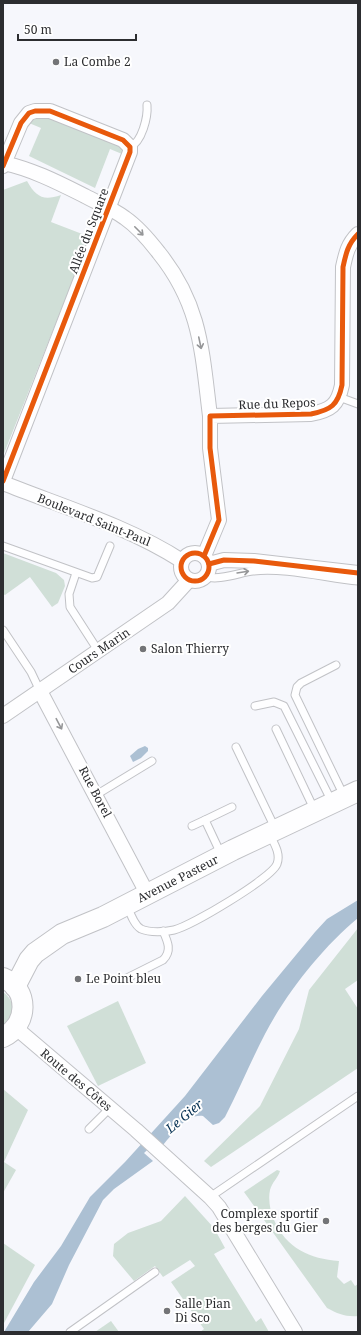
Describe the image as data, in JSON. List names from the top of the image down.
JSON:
{
  "streets": {
    "main road": ["Avenue Pasteur"],
    "street": [
      "Allée du Square",
      "Rue du Repos",
      "Boulevard Saint-Paul",
      "Cours Marin",
      "Rue Borel",
      "Route des Côtes"
    ]
  },
  "crossings": [
    ["Allée du Square", "Boulevard Saint-Paul"],
    ["Boulevard Saint-Paul", "Cours Marin"],
    ["Cours Marin", "Rue Borel"],
    ["Rue Borel", "Avenue Pasteur"]
  ],
  "one_way": ["Rue Borel"],
  "water": ["Le Gier"],
  "places": [
    "La Combe 2",
    "Salon Thierry",
    "Le Point bleu",
    "Complexe sportif des berges du Gier",
    "Salle Pian Di Sco"
  ],
  "scale_bar": "50 m"
}
